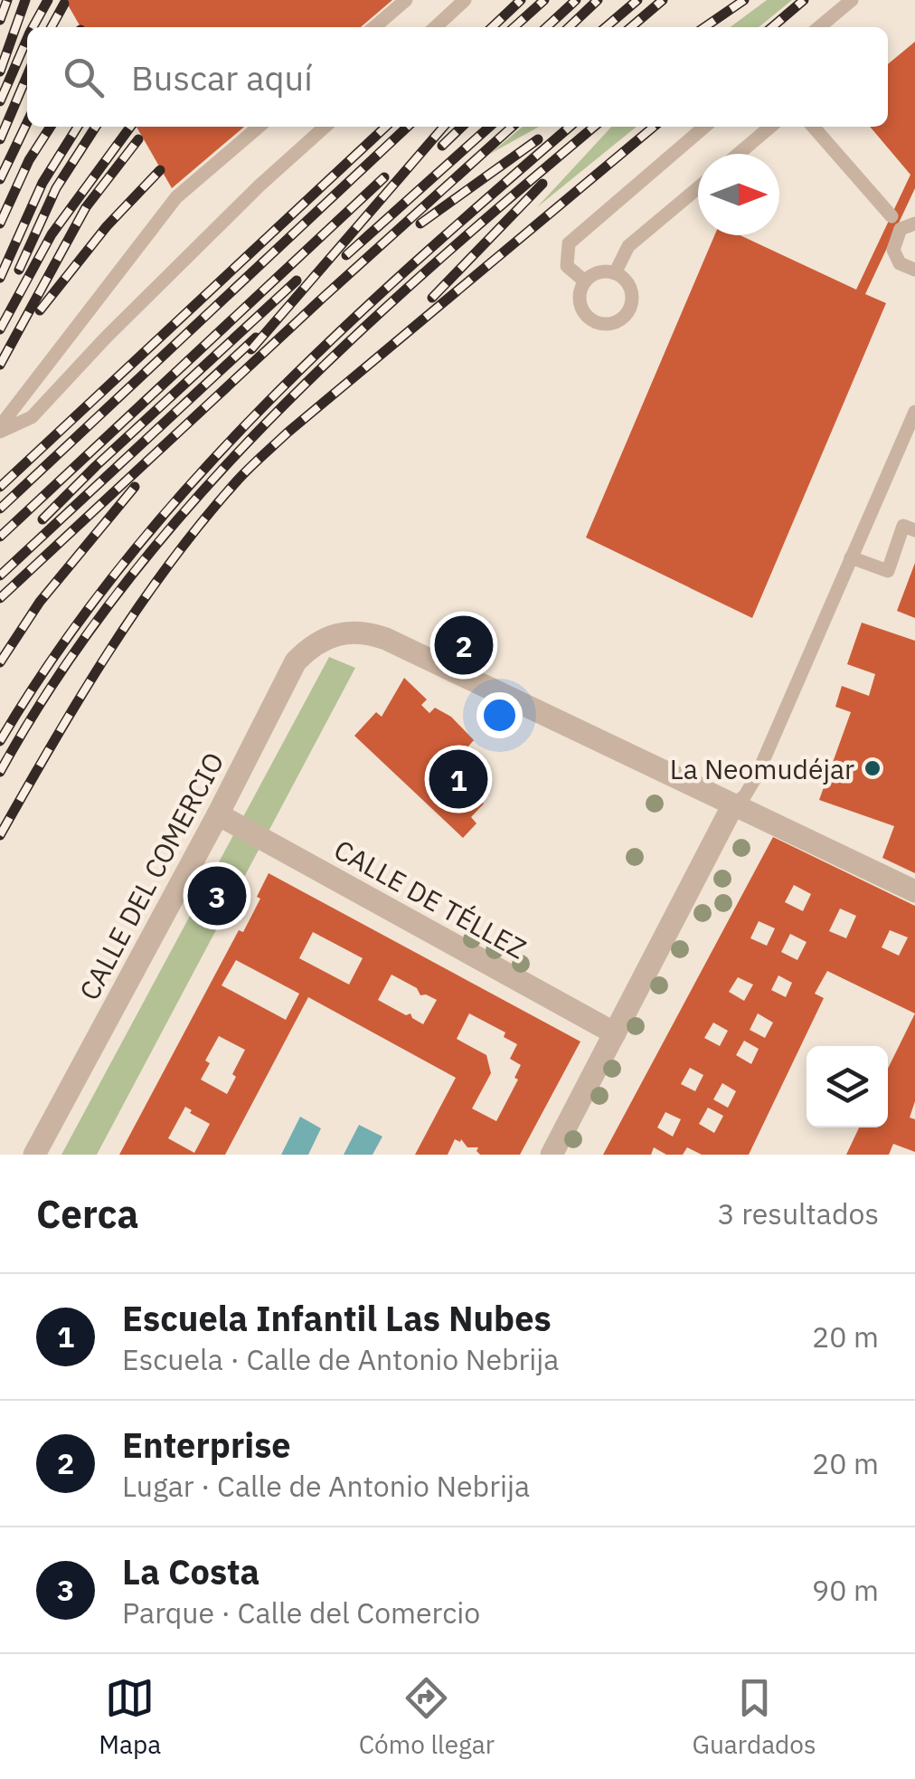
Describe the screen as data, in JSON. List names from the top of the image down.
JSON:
{
  "streets": {
    "street": ["CALLE DEL COMERCIO", "CALLE DE TÉLLEZ"]
  },
  "crossings": [
    ["CALLE DEL COMERCIO", "CALLE DE TÉLLEZ"]
  ],
  "places": ["La Neomudéjar"],
  "north": "right",
  "page": {
    "search": "Buscar aquí",
    "pins": ["2", "1", "3"],
    "heading": ["Cerca", "3 resultados"],
    "list": [
      {
        "mark": "1",
        "name": "Escuela Infantil Las Nubes",
        "note": "Escuela · Calle de Antonio Nebrija",
        "value": "20 m"
      },
      {
        "mark": "2",
        "name": "Enterprise",
        "note": "Lugar · Calle de Antonio Nebrija",
        "value": "20 m"
      },
      {
        "mark": "3",
        "name": "La Costa",
        "note": "Parque · Calle del Comercio",
        "value": "90 m"
      }
    ],
    "nav": ["Mapa", "Cómo llegar", "Guardados"]
  }
}
